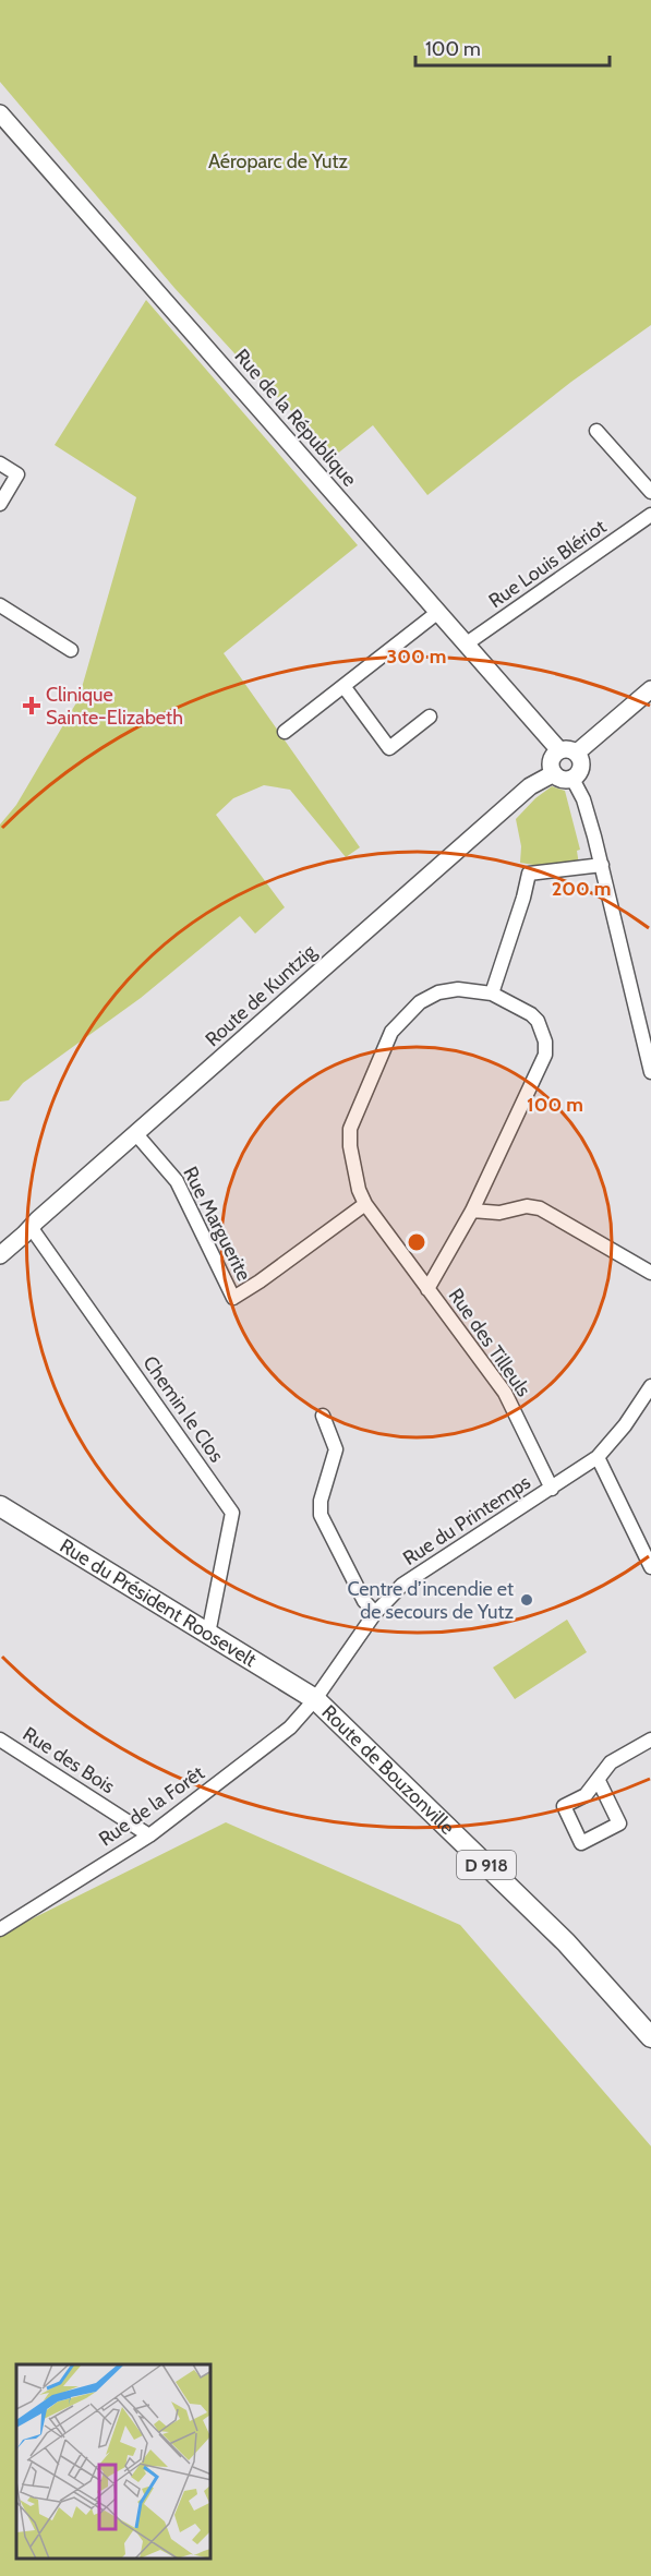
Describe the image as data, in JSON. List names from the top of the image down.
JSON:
{
  "streets": {
    "main road": ["Rue du Président Roosevelt", "Route de Bouzonville", "D 918"],
    "street": [
      "Rue de la République",
      "Rue Louis Blériot",
      "Route de Kuntzig",
      "Rue Marguerite",
      "Rue des Tilleuls",
      "Chemin le Clos",
      "Rue du Printemps",
      "Rue des Bois",
      "Rue de la Forêt"
    ]
  },
  "crossings": [
    ["Rue de la République", "Rue Louis Blériot"],
    ["Rue de la République", "Route de Kuntzig"],
    ["Route de Kuntzig", "Rue Marguerite"],
    ["Route de Kuntzig", "Chemin le Clos"],
    ["Rue Marguerite", "Rue des Tilleuls"],
    ["Rue des Tilleuls", "Rue du Printemps"],
    ["Chemin le Clos", "Rue du Président Roosevelt"],
    ["Rue du Printemps", "Rue du Président Roosevelt"],
    ["Rue du Printemps", "Route de Bouzonville"],
    ["Rue du Printemps", "Rue de la Forêt"],
    ["Rue du Président Roosevelt", "Route de Bouzonville"],
    ["Rue du Président Roosevelt", "Rue de la Forêt"],
    ["Rue des Bois", "Rue de la Forêt"],
    ["Route de Bouzonville", "Rue de la Forêt"]
  ],
  "parks": ["Aéroparc de Yutz"],
  "places": {
    "health": ["Clinique Sainte-Elizabeth"],
    "other": ["Centre d’incendie et de secours de Yutz"]
  },
  "scale_bar": "100 m",
  "rings": ["300 m", "200 m", "100 m"]
}
